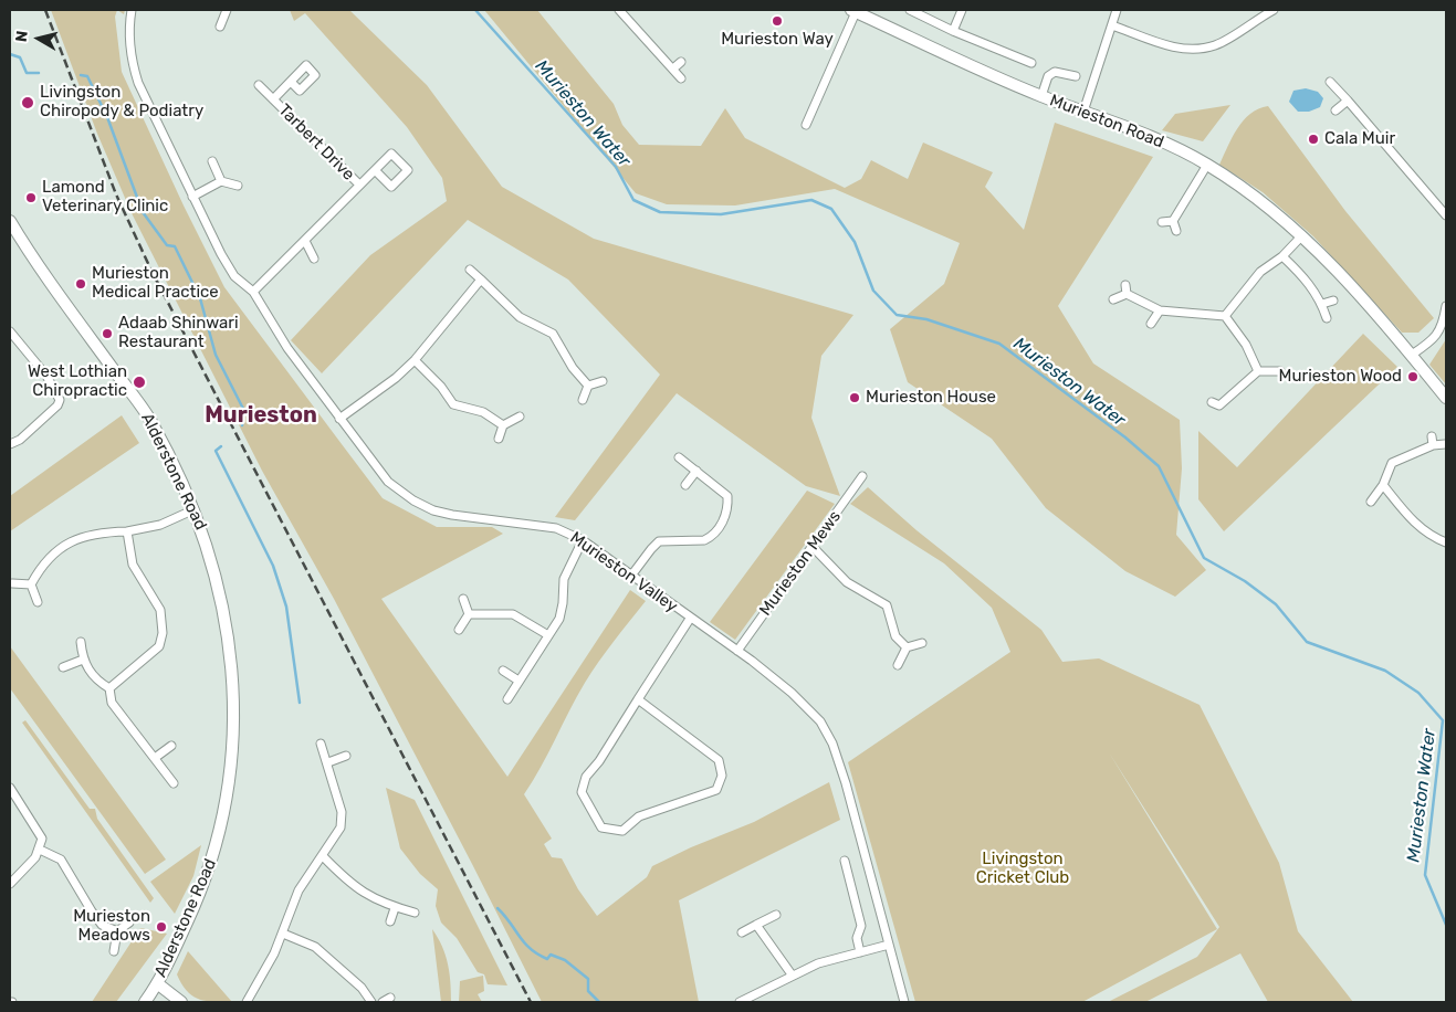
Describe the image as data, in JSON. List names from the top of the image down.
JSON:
{
  "streets": {
    "street": [
      "Murieston Road",
      "Tarbert Drive",
      "Alderstone Road",
      "Murieston Mews",
      "Murieston Valley"
    ]
  },
  "crossings": [
    ["Tarbert Drive", "Murieston Valley"],
    ["Murieston Mews", "Murieston Valley"]
  ],
  "districts": ["Murieston"],
  "water": ["Murieston Water"],
  "parks": ["Livingston Cricket Club"],
  "places": [
    "Murieston Way",
    "Livingston Chiropody & Podiatry",
    "Cala Muir",
    "Lamond Veterinary Clinic",
    "Murieston Medical Practice",
    "Adaab Shinwari Restaurant",
    "Murieston Wood",
    "West Lothian Chiropractic",
    "Murieston House",
    "Murieston Meadows"
  ],
  "north": "left"
}
